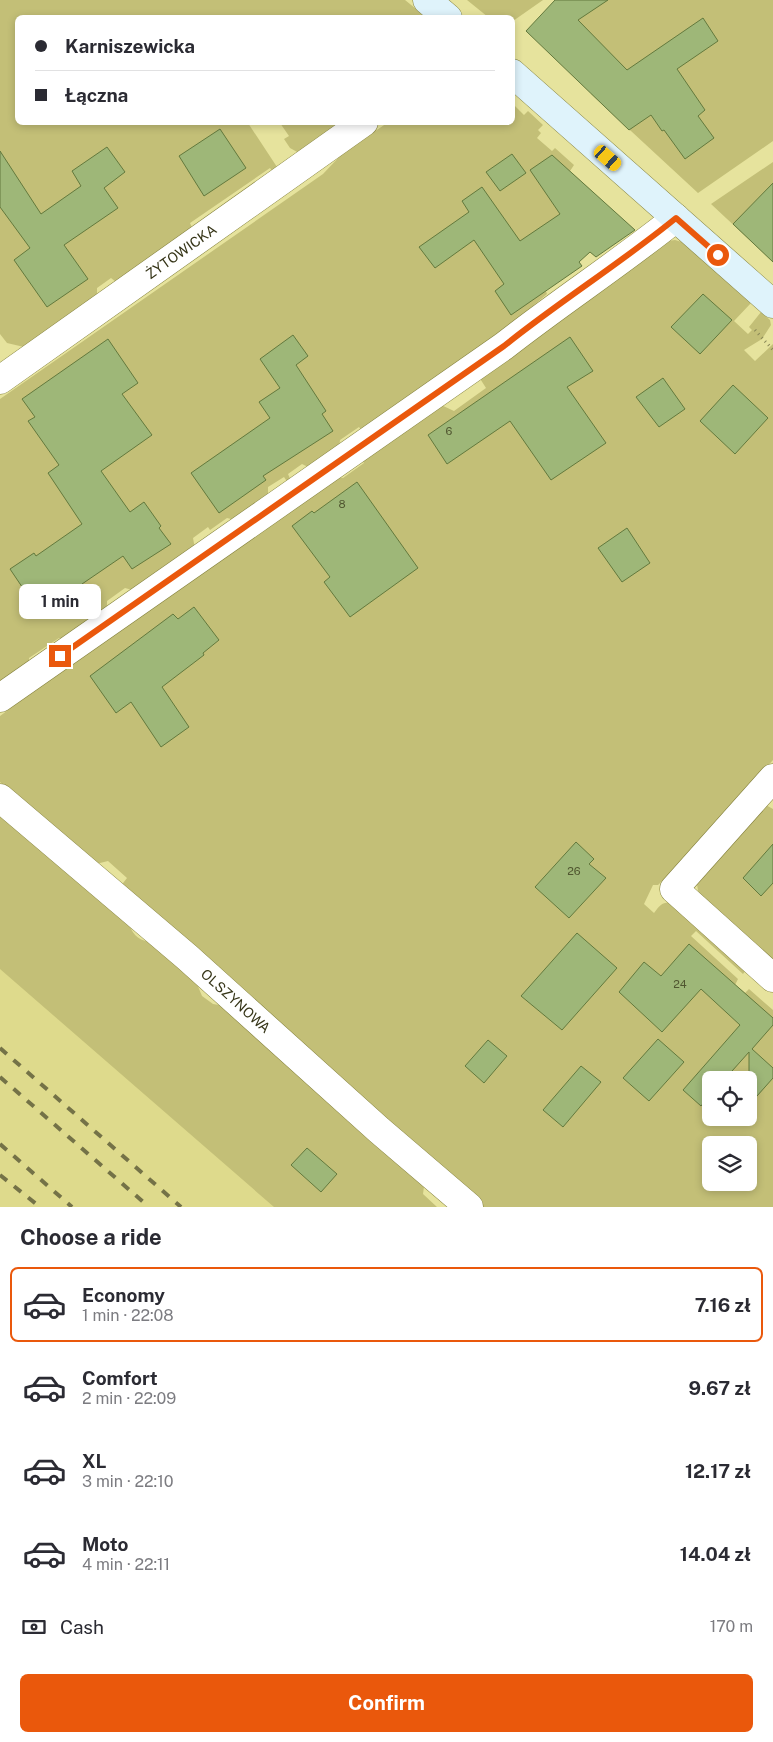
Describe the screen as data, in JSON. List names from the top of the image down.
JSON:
{
  "streets": {
    "street": ["ŻYTOWICKA", "OLSZYNOWA"]
  },
  "house_numbers": [
    "6",
    "8",
    "26",
    "24"
  ],
  "page": {
    "banner": ["Karniszewicka", "Łączna"],
    "bubble": "1 min",
    "heading": "Choose a ride",
    "list": [
      {
        "name": "Economy",
        "note": "1 min · 22:08",
        "value": "7.16 zł"
      },
      {
        "name": "Comfort",
        "note": "2 min · 22:09",
        "value": "9.67 zł"
      },
      {
        "name": "XL",
        "note": "3 min · 22:10",
        "value": "12.17 zł"
      },
      {
        "name": "Moto",
        "note": "4 min · 22:11",
        "value": "14.04 zł"
      }
    ],
    "pay": ["Cash", "170 m"],
    "buttons": "Confirm"
  }
}
